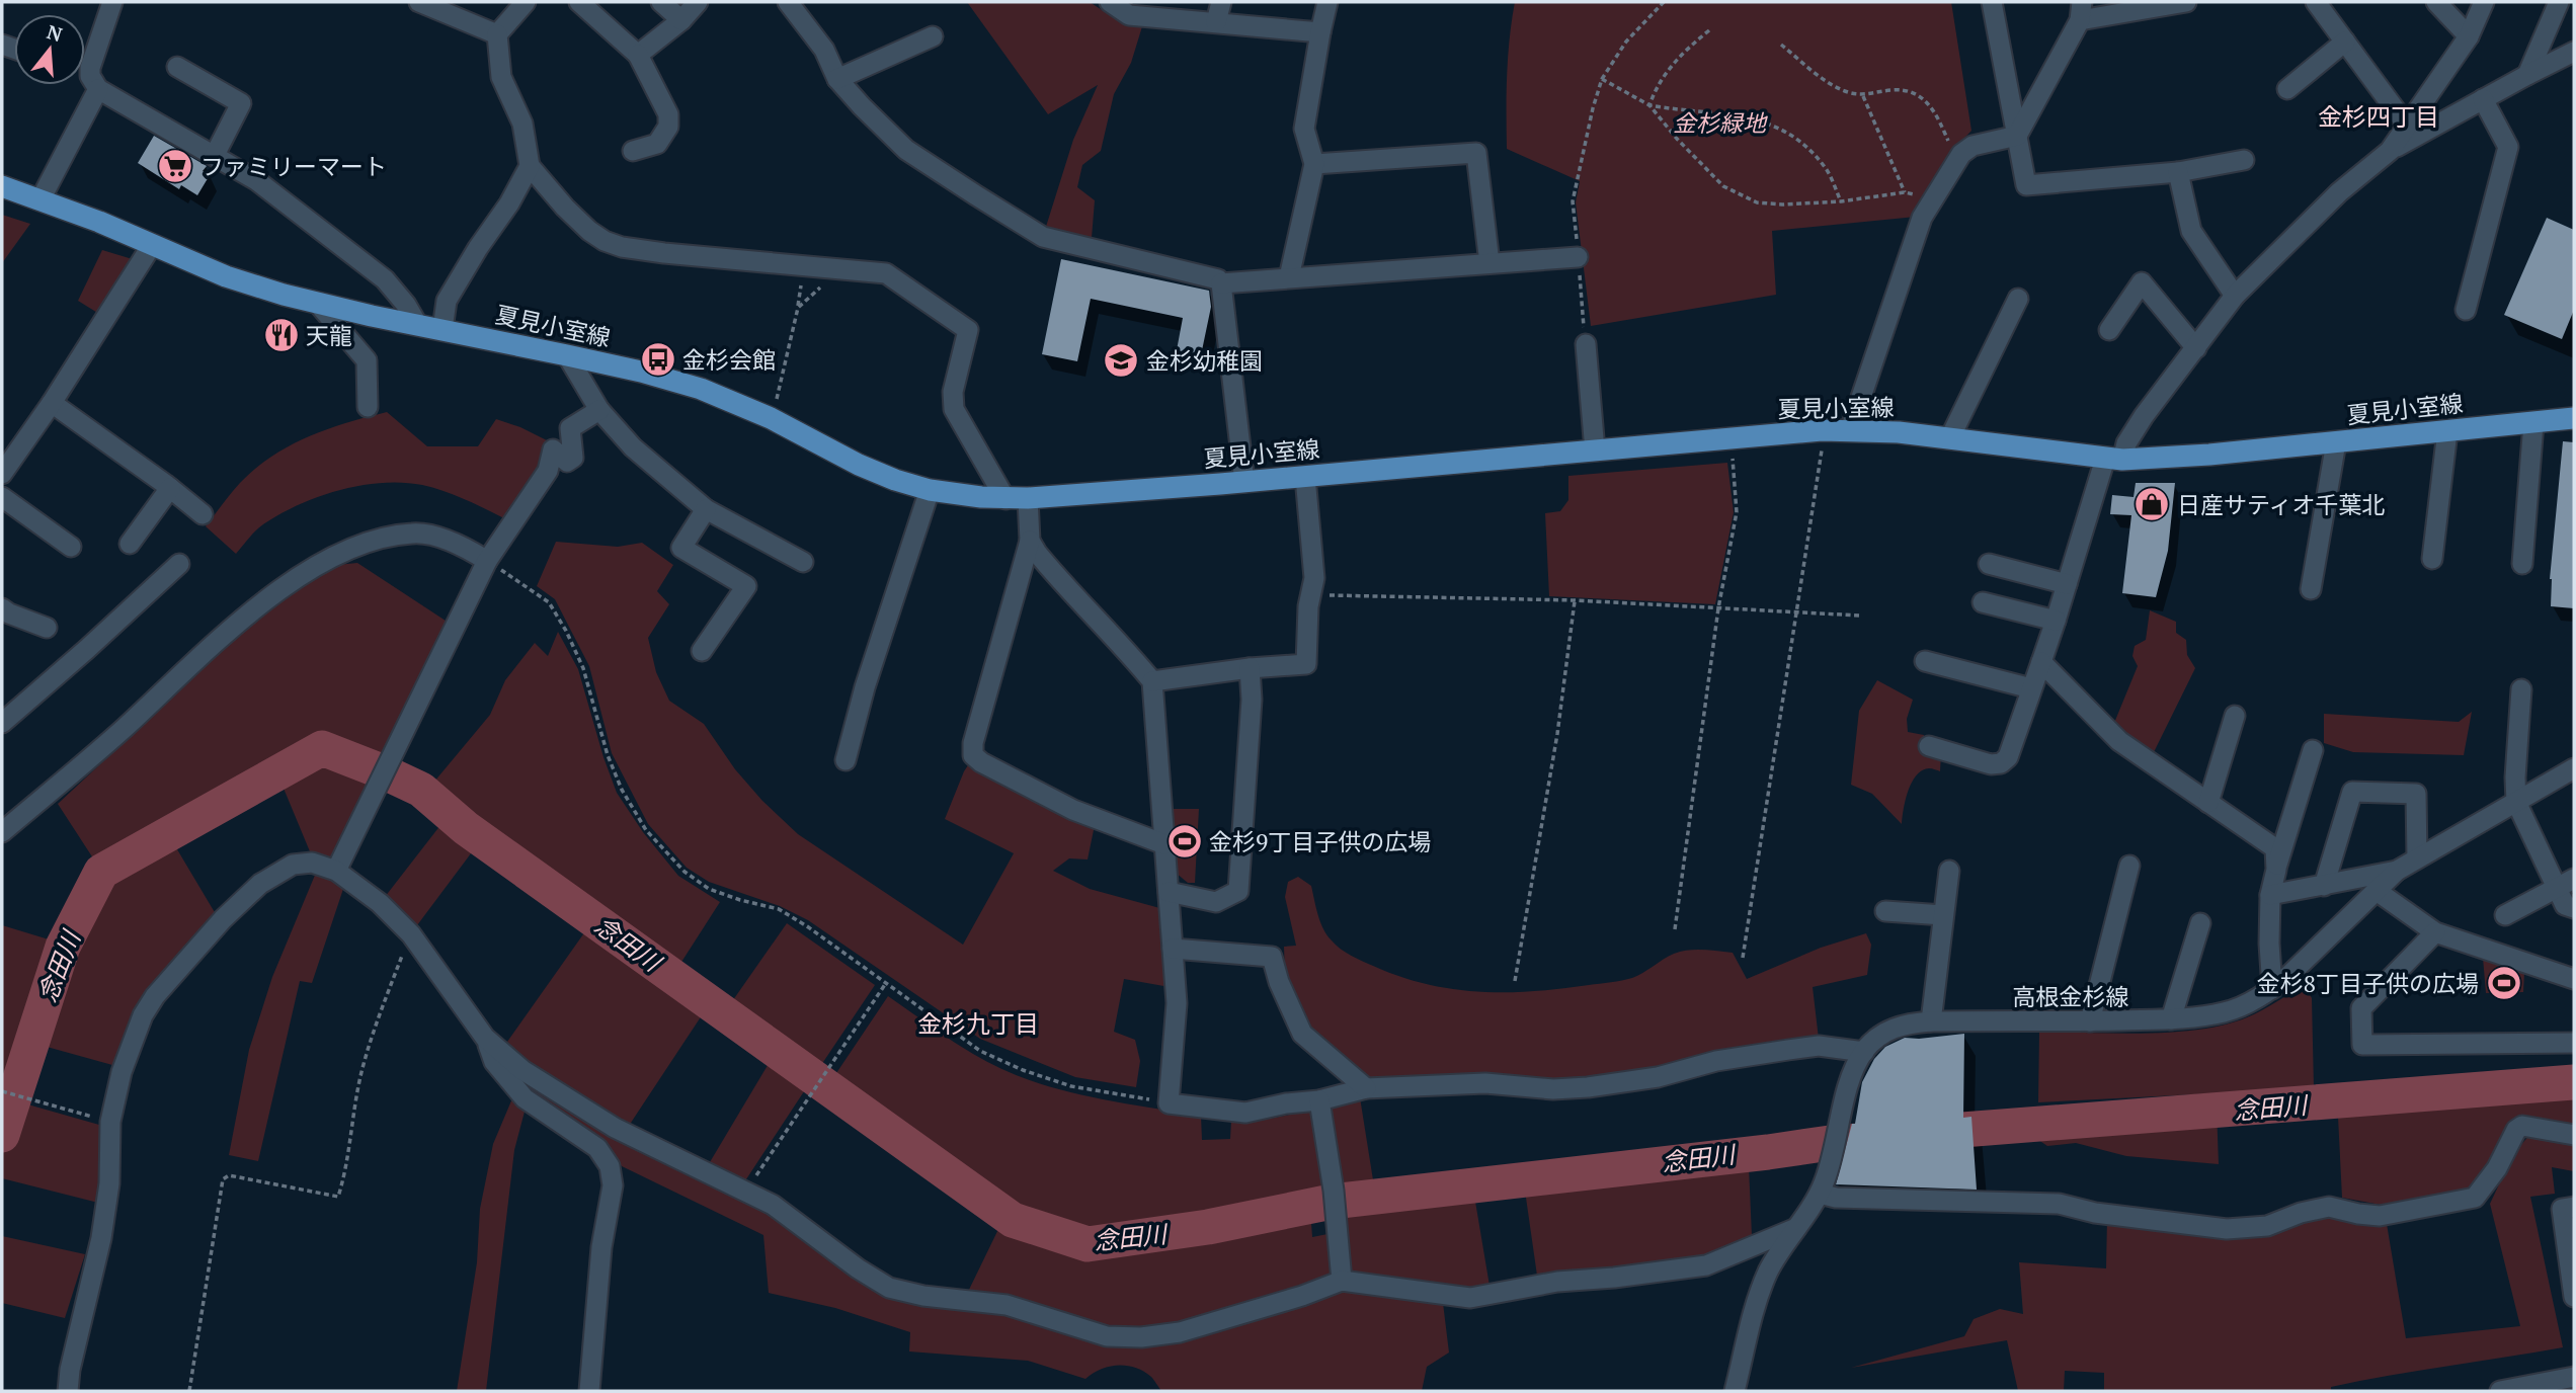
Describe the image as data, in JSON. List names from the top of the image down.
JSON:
{
  "streets": {
    "main road": ["夏見小室線"],
    "street": ["高根金杉線"]
  },
  "districts": ["金杉四丁目", "金杉九丁目"],
  "water": ["念田川"],
  "parks": ["金杉緑地"],
  "places": {
    "supermarket": ["ファミリーマート"],
    "restaurant": ["天龍"],
    "bus stop": ["金杉会館"],
    "school or university": ["金杉幼稚園"],
    "shop": ["日産サティオ千葉北"],
    "sports": ["金杉9丁目子供の広場", "金杉8丁目子供の広場"]
  },
  "north": "top"
}
